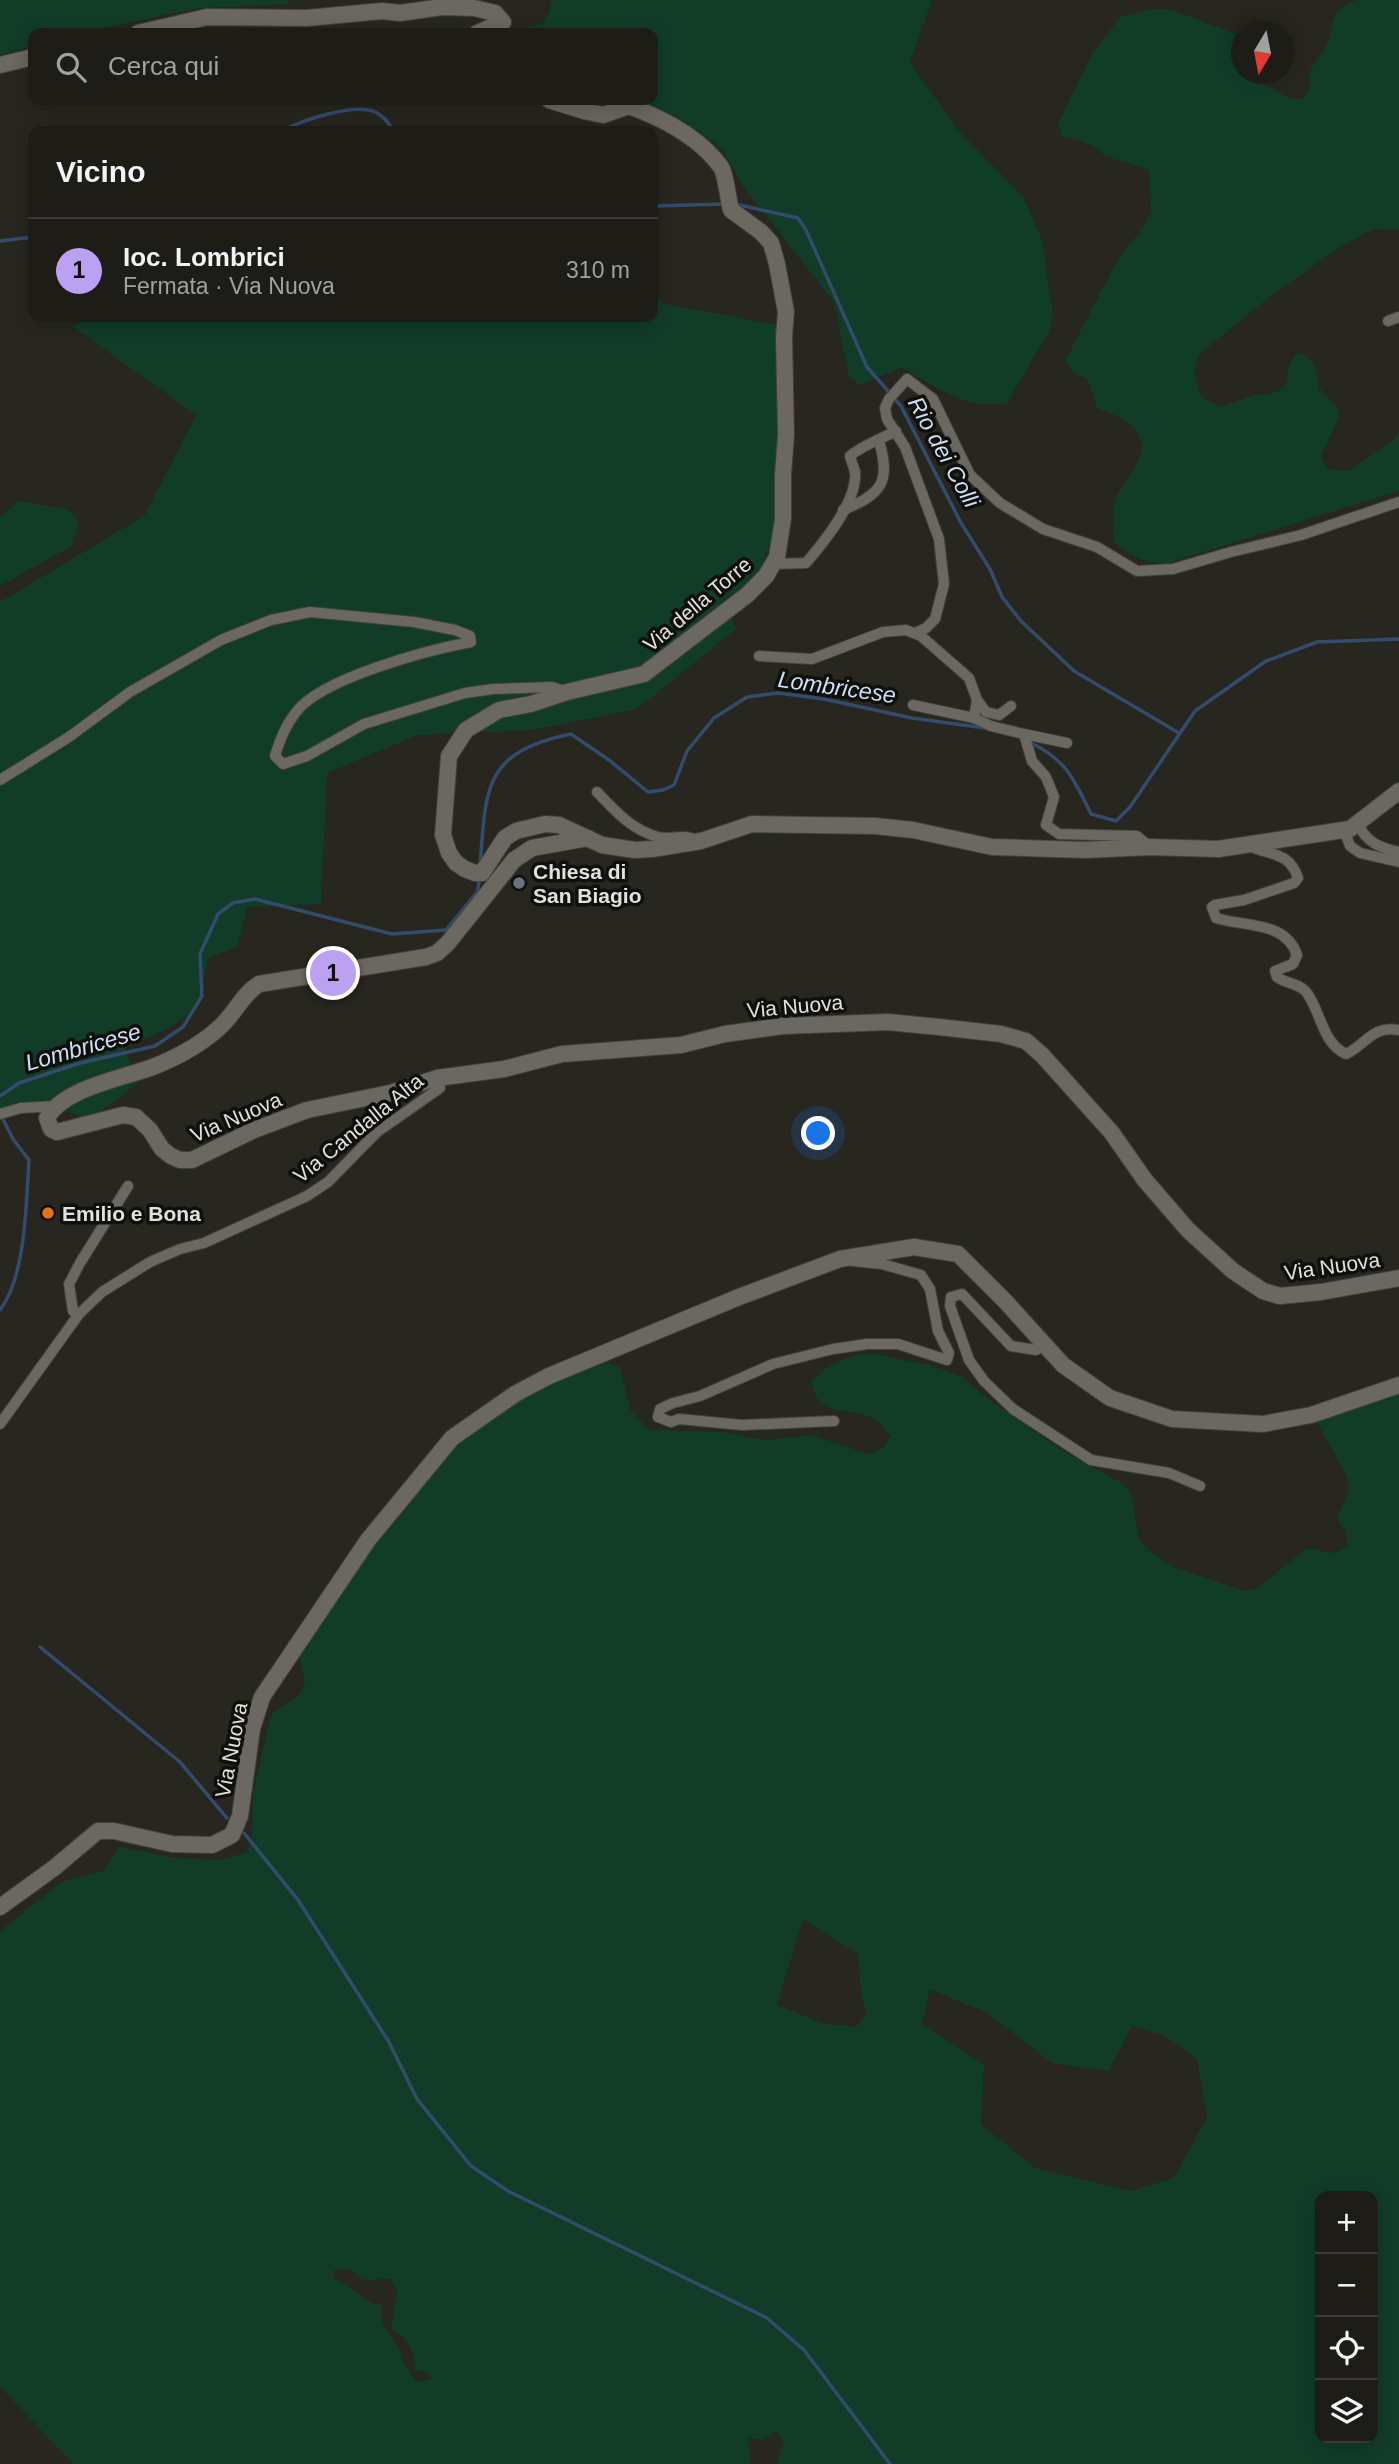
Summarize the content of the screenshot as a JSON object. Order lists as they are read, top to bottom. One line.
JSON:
{"streets":{"street":["Via della Torre","Via Nuova","Via Candalla Alta"]},"crossings":[["Via Nuova","Via Candalla Alta"]],"water":["Rio dei Colli","Lombricese"],"places":["Chiesa di San Biagio","Emilio e Bona"],"north":"bottom","page":{"search":"Cerca qui","heading":"Vicino","list":[{"mark":"1","name":"Ioc. Lombrici","note":"Fermata · Via Nuova","value":"310 m"}],"pins":"1","map_buttons":["+","−"]}}
